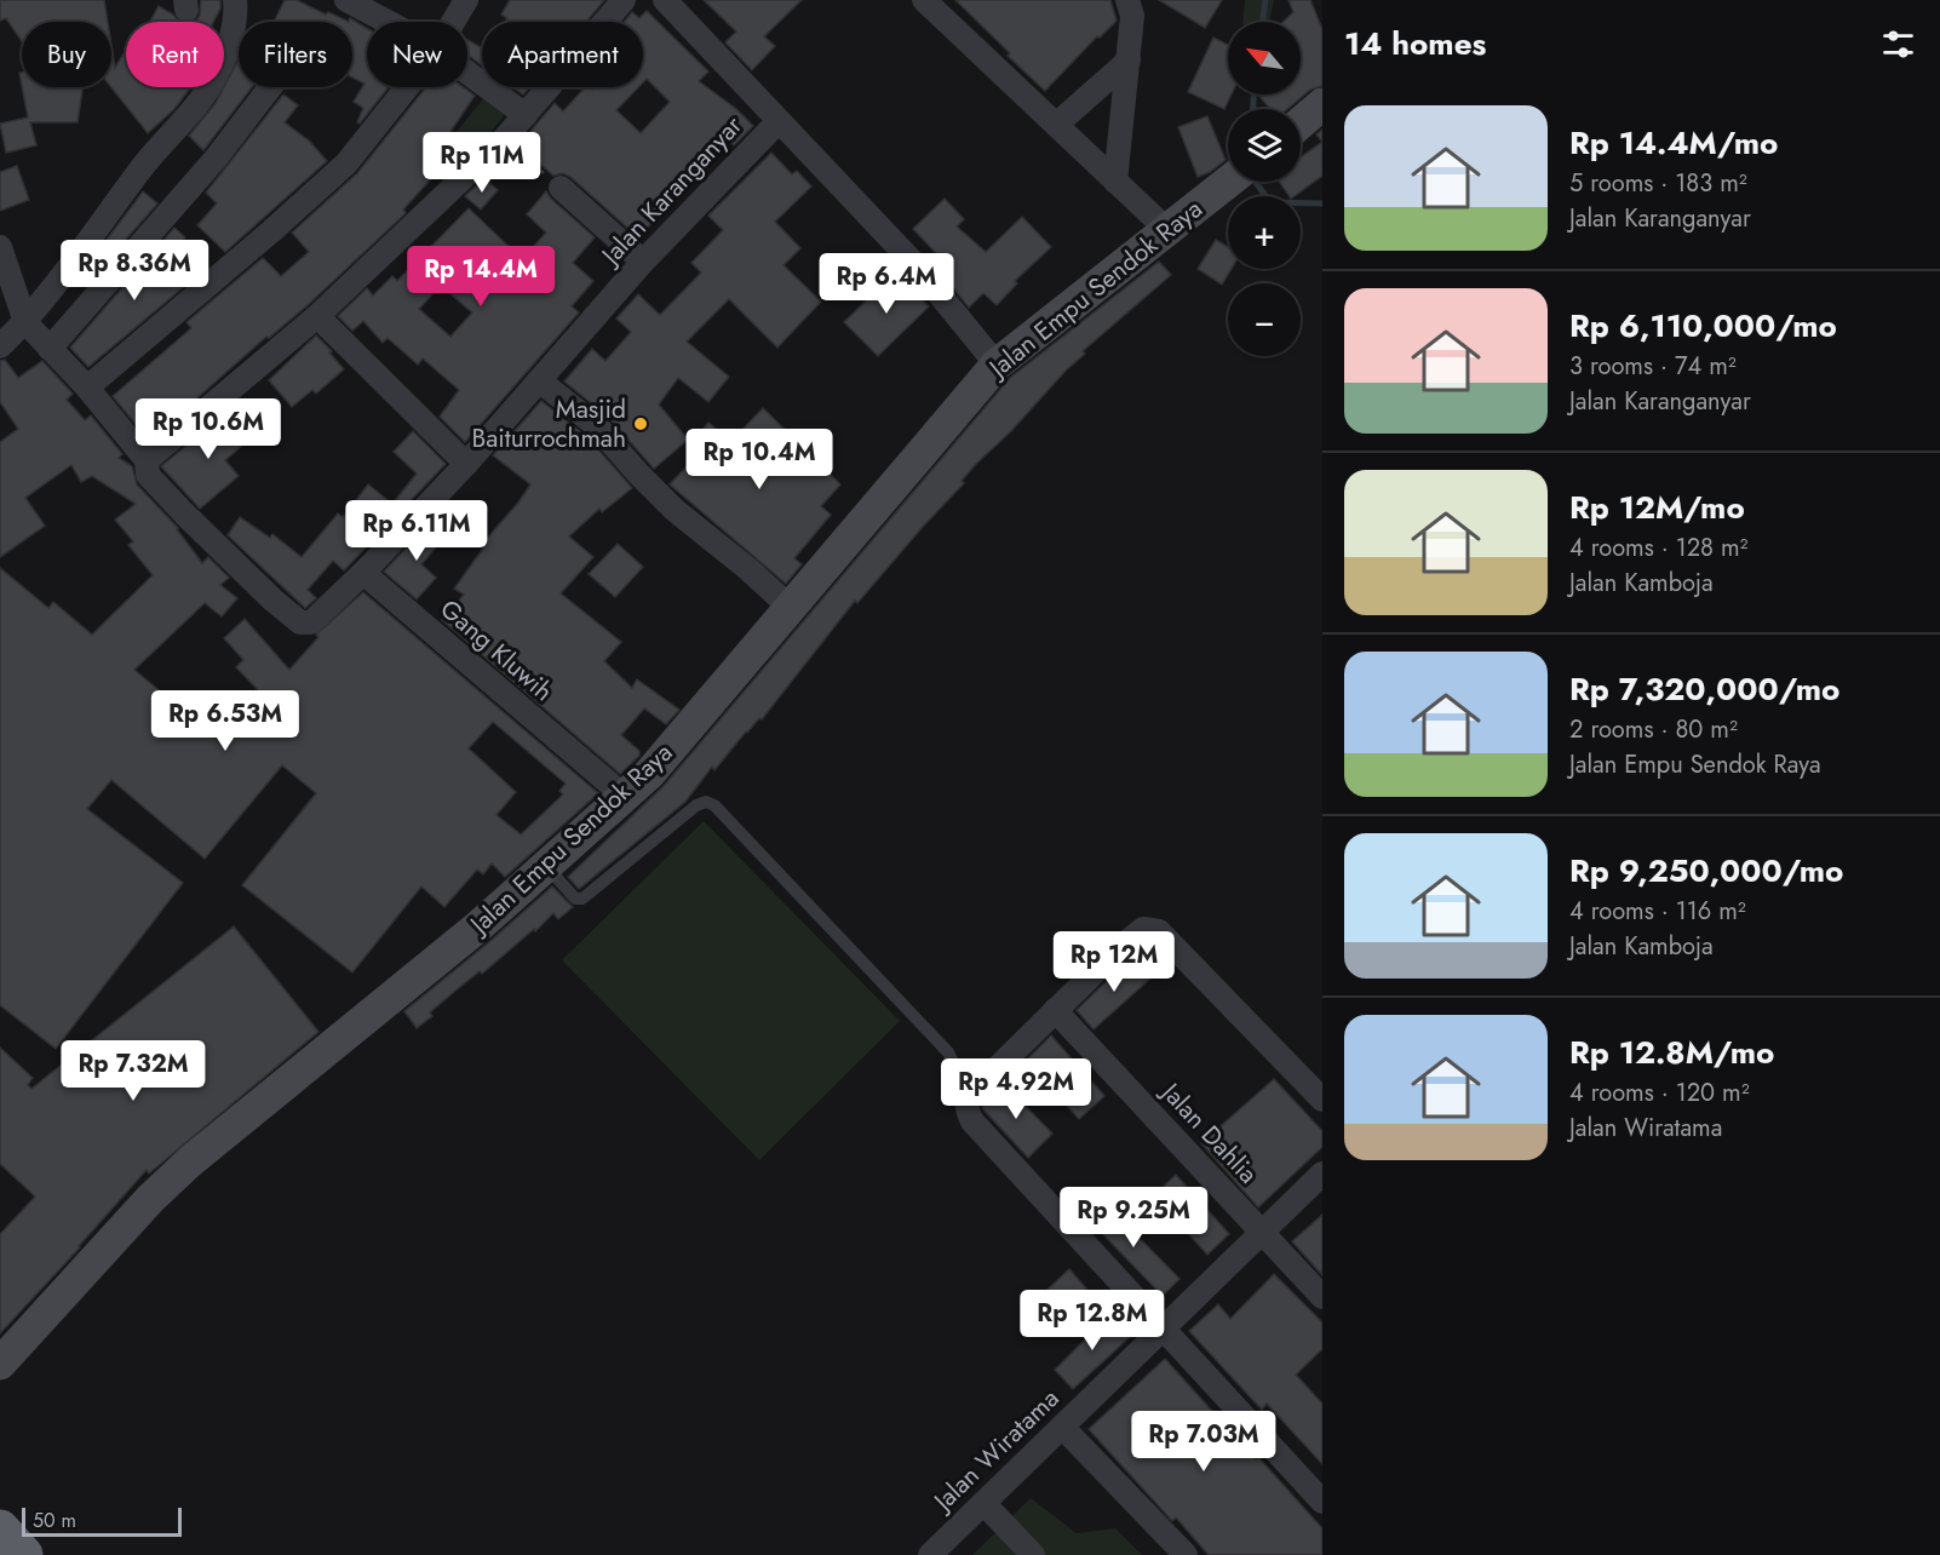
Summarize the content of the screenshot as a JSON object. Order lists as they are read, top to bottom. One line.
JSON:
{"streets":{"main road":["Jalan Empu Sendok Raya"],"street":["Jalan Karanganyar","Gang Kluwih","Jalan Dahlia","Jalan Wiratama"]},"crossings":[["Jalan Karanganyar","Jalan Empu Sendok Raya"],["Jalan Karanganyar","Gang Kluwih"],["Jalan Empu Sendok Raya","Gang Kluwih"],["Jalan Dahlia","Jalan Wiratama"]],"places":["Masjid Baiturrochmah"],"scale_bar":"50 m","north":"top left","page":{"heading":"14 homes","map_buttons":["+","−"],"chip":["Buy","Rent","Filters","New","Apartment"],"list":[{"name":"Rp 14.4M/mo","note":"5 rooms · 183 m² · Jalan Karanganyar"},{"name":"Rp 6,110,000/mo","note":"3 rooms · 74 m² · Jalan Karanganyar"},{"name":"Rp 12M/mo","note":"4 rooms · 128 m² · Jalan Kamboja"},{"name":"Rp 7,320,000/mo","note":"2 rooms · 80 m² · Jalan Empu Sendok Raya"},{"name":"Rp 9,250,000/mo","note":"4 rooms · 116 m² · Jalan Kamboja"},{"name":"Rp 12.8M/mo","note":"4 rooms · 120 m² · Jalan Wiratama"}],"price":["Rp 11M","Rp 8.36M","Rp 14.4M","Rp 6.4M","Rp 10.6M","Rp 10.4M","Rp 6.11M","Rp 6.53M","Rp 12M","Rp 7.32M","Rp 4.92M","Rp 9.25M","Rp 12.8M","Rp 7.03M"],"scale":"50 m"}}
